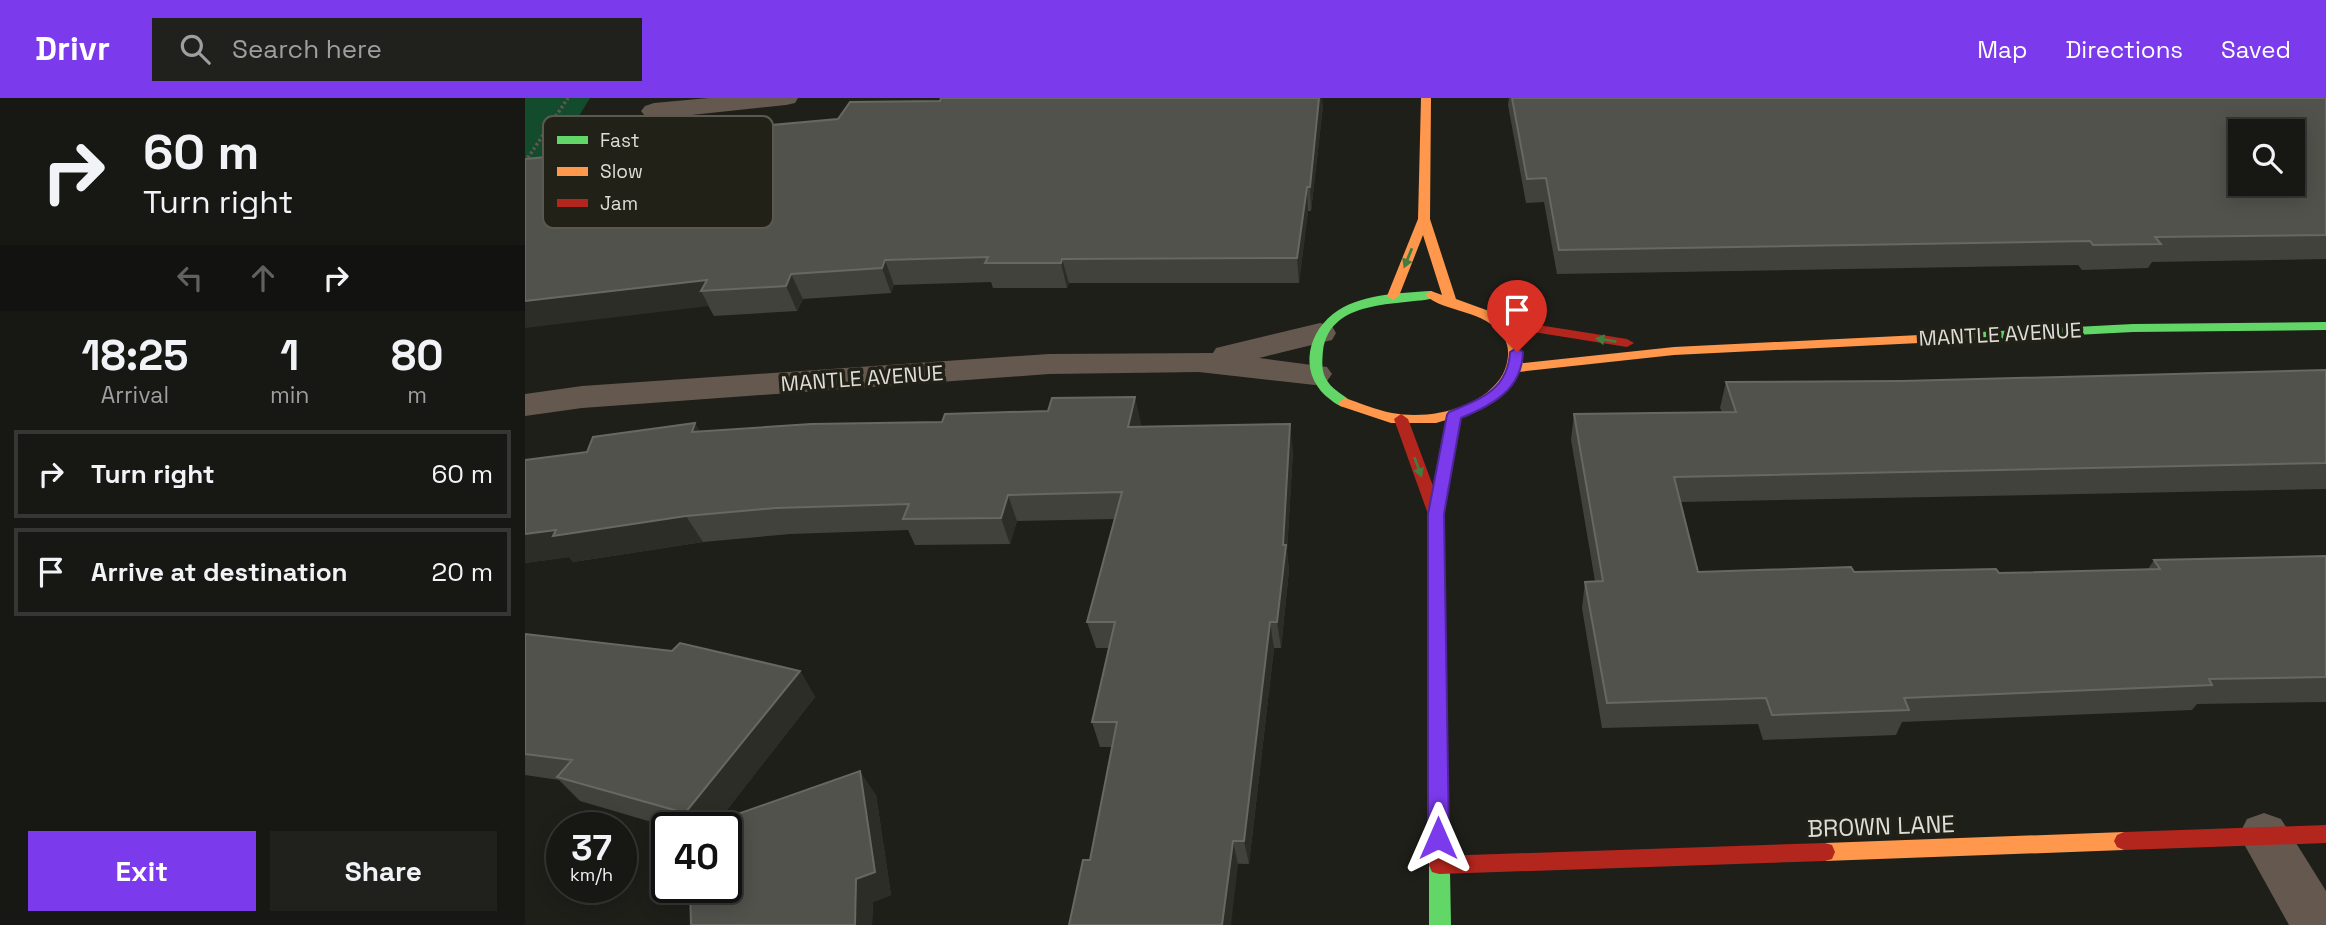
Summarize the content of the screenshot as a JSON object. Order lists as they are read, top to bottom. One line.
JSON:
{"streets":{"street":["MANTLE AVENUE","BROWN LANE"]},"legend":["Fast","Slow","Jam"],"page":{"header":"Drivr","search":"Search here","nav":["Map","Directions","Saved"],"turn":["60 m","Turn right"],"eta":["18:25","Arrival","1","min","80","m"],"list":[{"name":"Turn right","value":"60 m"},{"name":"Arrive at destination","value":"20 m"}],"speed":"37 km/h","limit":"40","buttons":["Exit","Share"]}}
